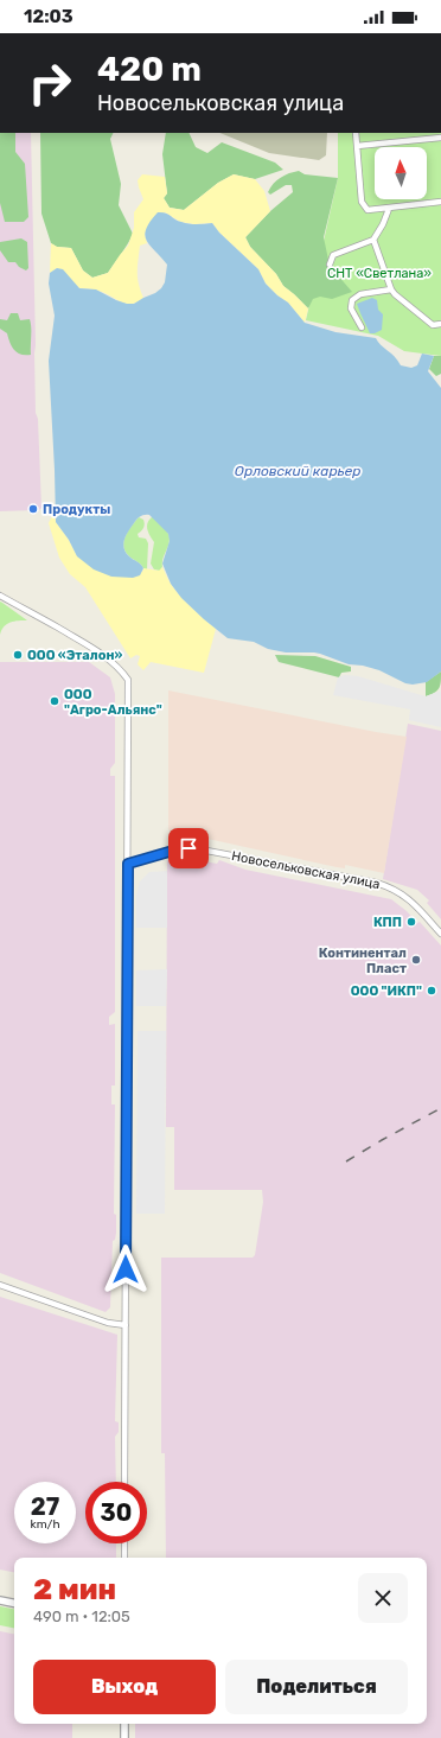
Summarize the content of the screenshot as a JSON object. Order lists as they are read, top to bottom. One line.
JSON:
{"streets":{"street":["Новосельковская улица"]},"water":["Орловский карьер"],"parks":["СНТ «Светлана»"],"places":["Продукты","ООО «Эталон»","ООО \"Агро-Альянс\"","КПП","Континентал Пласт","ООО \"ИКП\""],"north":"top","page":{"status":"12:03","turn":["420 m","Новосельковская улица"],"speed":"27 km/h","limit":"30","heading":["2 мин","490 m · 12:05"],"buttons":["Выход","Поделиться"]}}
